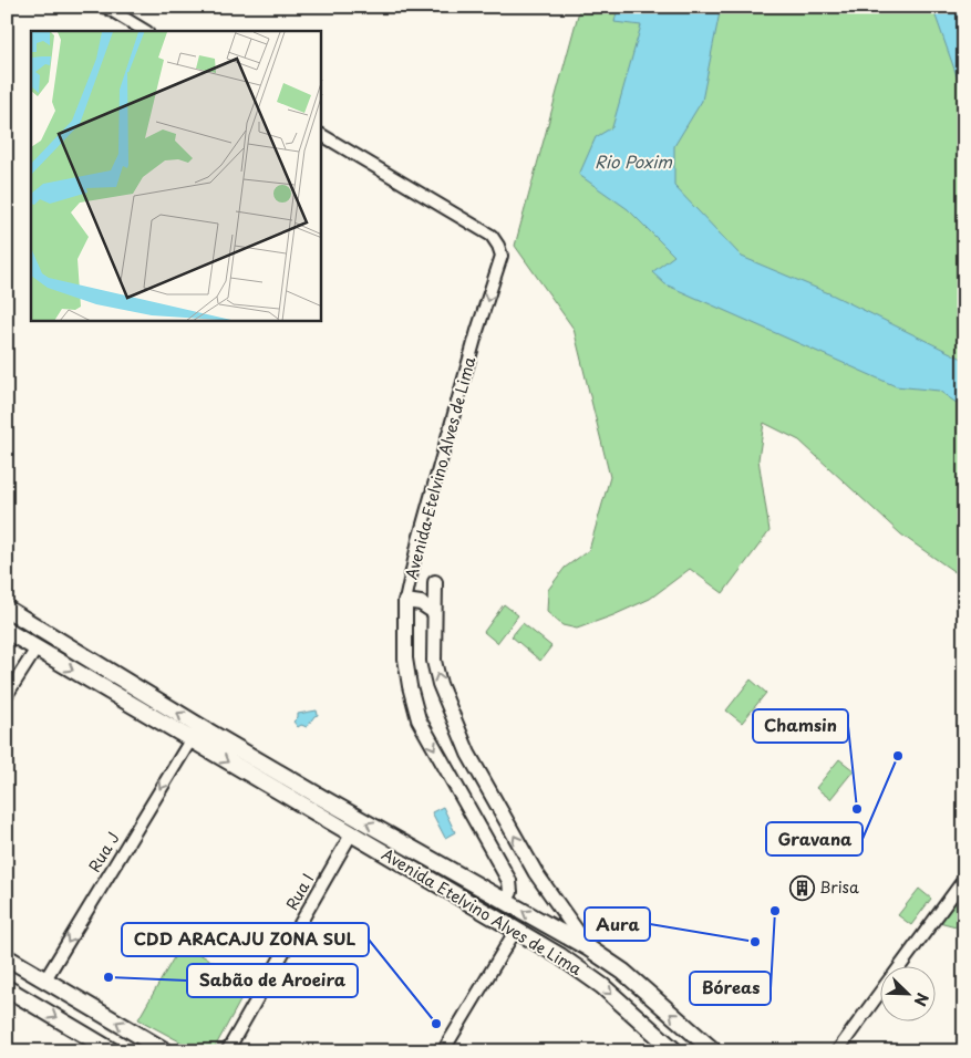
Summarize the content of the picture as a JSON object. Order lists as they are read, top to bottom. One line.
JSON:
{"streets":{"main road":["Avenida Etelvino Alves de Lima"],"street":["Rua J","Rua I"]},"crossings":[["Avenida Etelvino Alves de Lima","Rua J"],["Avenida Etelvino Alves de Lima","Rua I"]],"one_way":["Rua J"],"water":["Rio Poxim"],"places":{"other":["Gravana","Chamsin","Bóreas","Aura","Sabão de Aroeira","CDD ARACAJU ZONA SUL"],"building":["Brisa"]},"north":"bottom right"}
